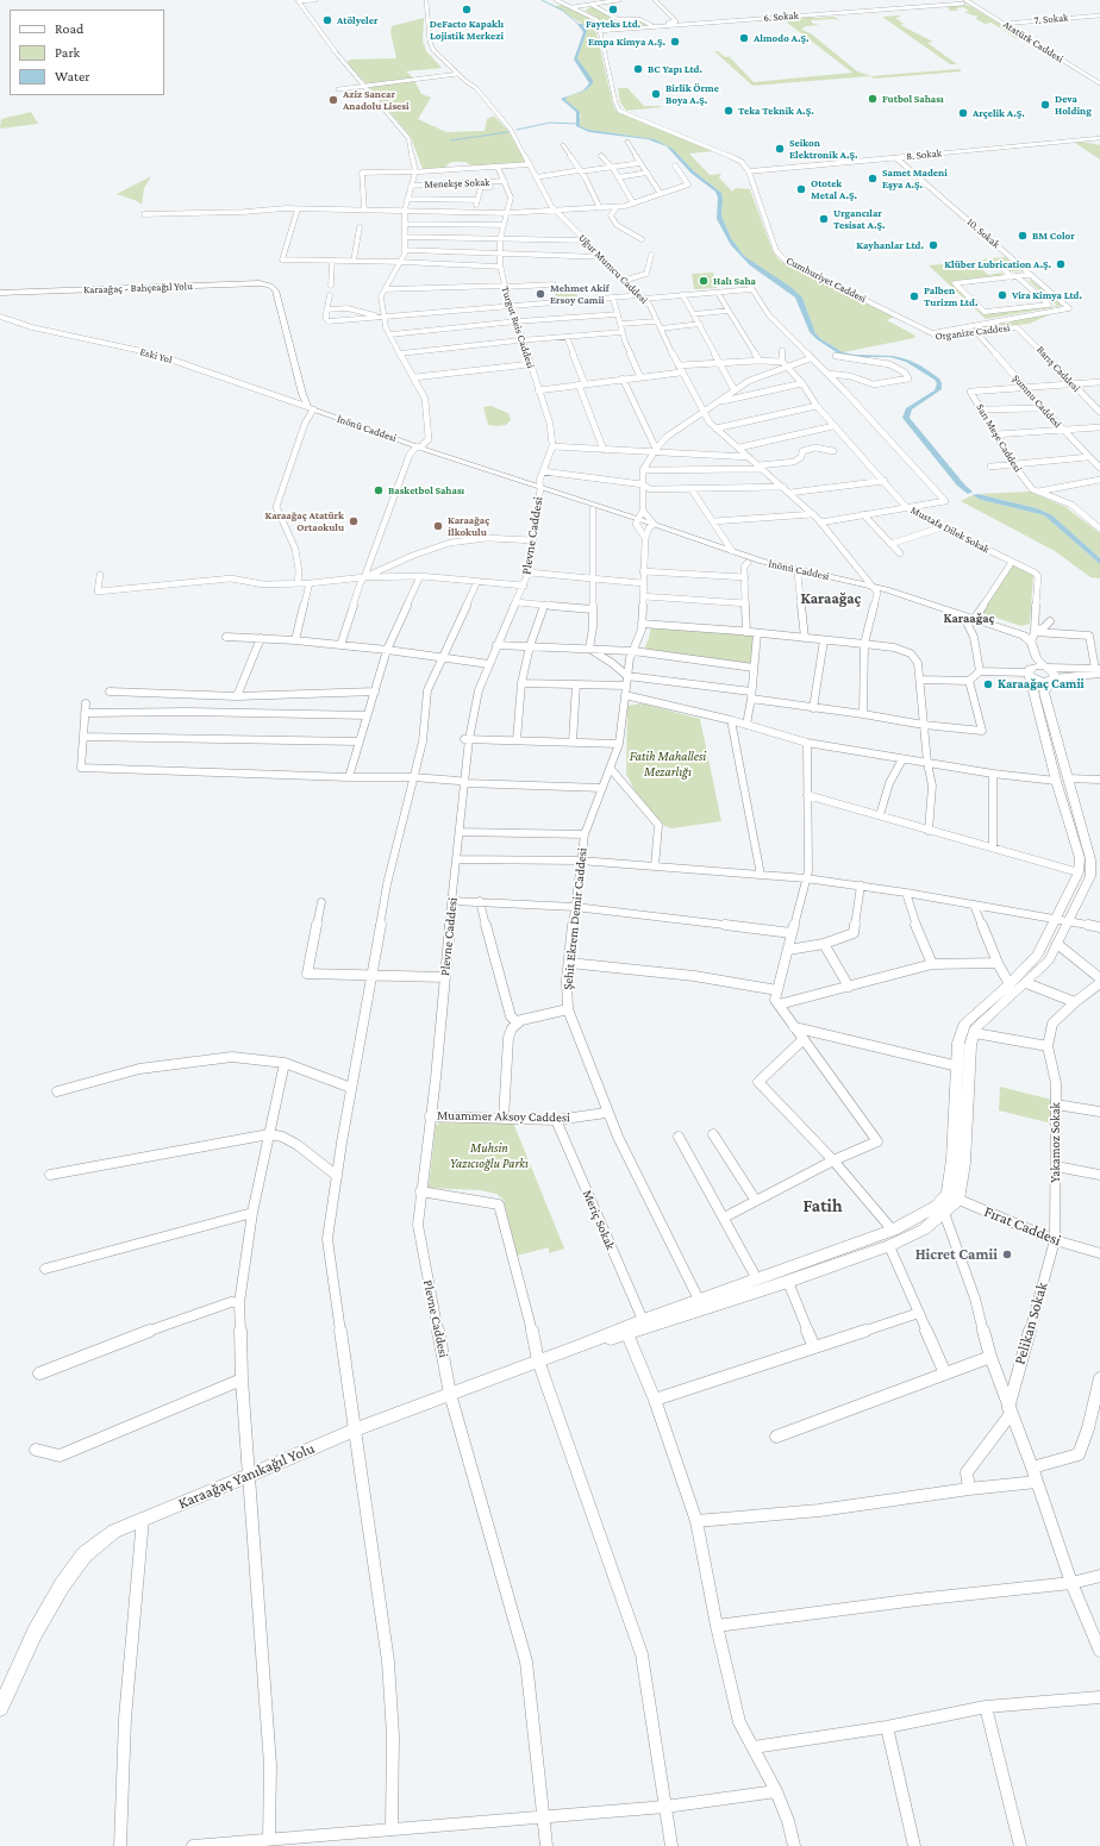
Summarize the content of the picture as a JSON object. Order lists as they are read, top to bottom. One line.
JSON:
{"streets":{"main road":["Karaağaç - Bahçeağıl Yolu","İnönü Caddesi","Karaağaç Yanıkağıl Yolu"],"street":["6. Sokak","7. Sokak","Atatürk Caddesi","8. Sokak","Menekşe Sokak","10. Sokak","Uğur Mumcu Caddesi","Cumhuriyet Caddesi","Turgut Reis Caddesi","Organize Caddesi","Eski Yol","Barış Caddesi","Şumnu Caddesi","Sarı Meşe Caddesi","Mustafa Dilek Sokak","Plevne Caddesi","Şehit Ekrem Demir Caddesi","Muammer Aksoy Caddesi","Yakamoz Sokak","Meriç Sokak","Fırat Caddesi","Pelikan Sokak"]},"crossings":[["6. Sokak","Atatürk Caddesi"],["7. Sokak","Atatürk Caddesi"],["8. Sokak","10. Sokak"],["8. Sokak","Cumhuriyet Caddesi"],["Menekşe Sokak","Turgut Reis Caddesi"],["10. Sokak","Cumhuriyet Caddesi"],["Uğur Mumcu Caddesi","İnönü Caddesi"],["Karaağaç - Bahçeağıl Yolu","Eski Yol"],["Karaağaç - Bahçeağıl Yolu","İnönü Caddesi"],["Turgut Reis Caddesi","İnönü Caddesi"],["Turgut Reis Caddesi","Plevne Caddesi"],["Organize Caddesi","Barış Caddesi"],["Eski Yol","İnönü Caddesi"],["Şumnu Caddesi","Sarı Meşe Caddesi"],["İnönü Caddesi","Mustafa Dilek Sokak"],["İnönü Caddesi","Plevne Caddesi"],["İnönü Caddesi","Şehit Ekrem Demir Caddesi"],["Plevne Caddesi","Muammer Aksoy Caddesi"],["Plevne Caddesi","Karaağaç Yanıkağıl Yolu"],["Şehit Ekrem Demir Caddesi","Muammer Aksoy Caddesi"],["Muammer Aksoy Caddesi","Meriç Sokak"],["Yakamoz Sokak","Fırat Caddesi"],["Yakamoz Sokak","Pelikan Sokak"],["Fırat Caddesi","Pelikan Sokak"]],"districts":["Karaağaç","Karaağaç","Fatih"],"parks":["Fatih Mahallesi Mezarlığı","Muhsin Yazıcıoğlu Parkı"],"places":["DeFacto Kapaklı Lojistik Merkezi","Fayteks Ltd.","Atölyeler","Almodo A.Ş.","Empa Kimya A.Ş.","BC Yapı Ltd.","Birlik Örme Boya A.Ş.","Futbol Sahası","Aziz Sancar Anadolu Lisesi","Deva Holding","Teka Teknik A.Ş.","Arçelik A.Ş.","Seikon Elektronik A.Ş.","Samet Madeni Eşya A.Ş.","Ototek Metal A.Ş.","Urgancılar Tesisat A.Ş.","BM Color","Kayhanlar Ltd.","Klüber Lubrication A.Ş.","Halı Saha","Mehmet Akif Ersoy Camii","Vira Kimya Ltd.","Palben Turizm Ltd.","Basketbol Sahası","Karaağaç Atatürk Ortaokulu","Karaağaç İlkokulu","Karaağaç Camii","Hicret Camii"],"legend":["Road","Park","Water"]}
